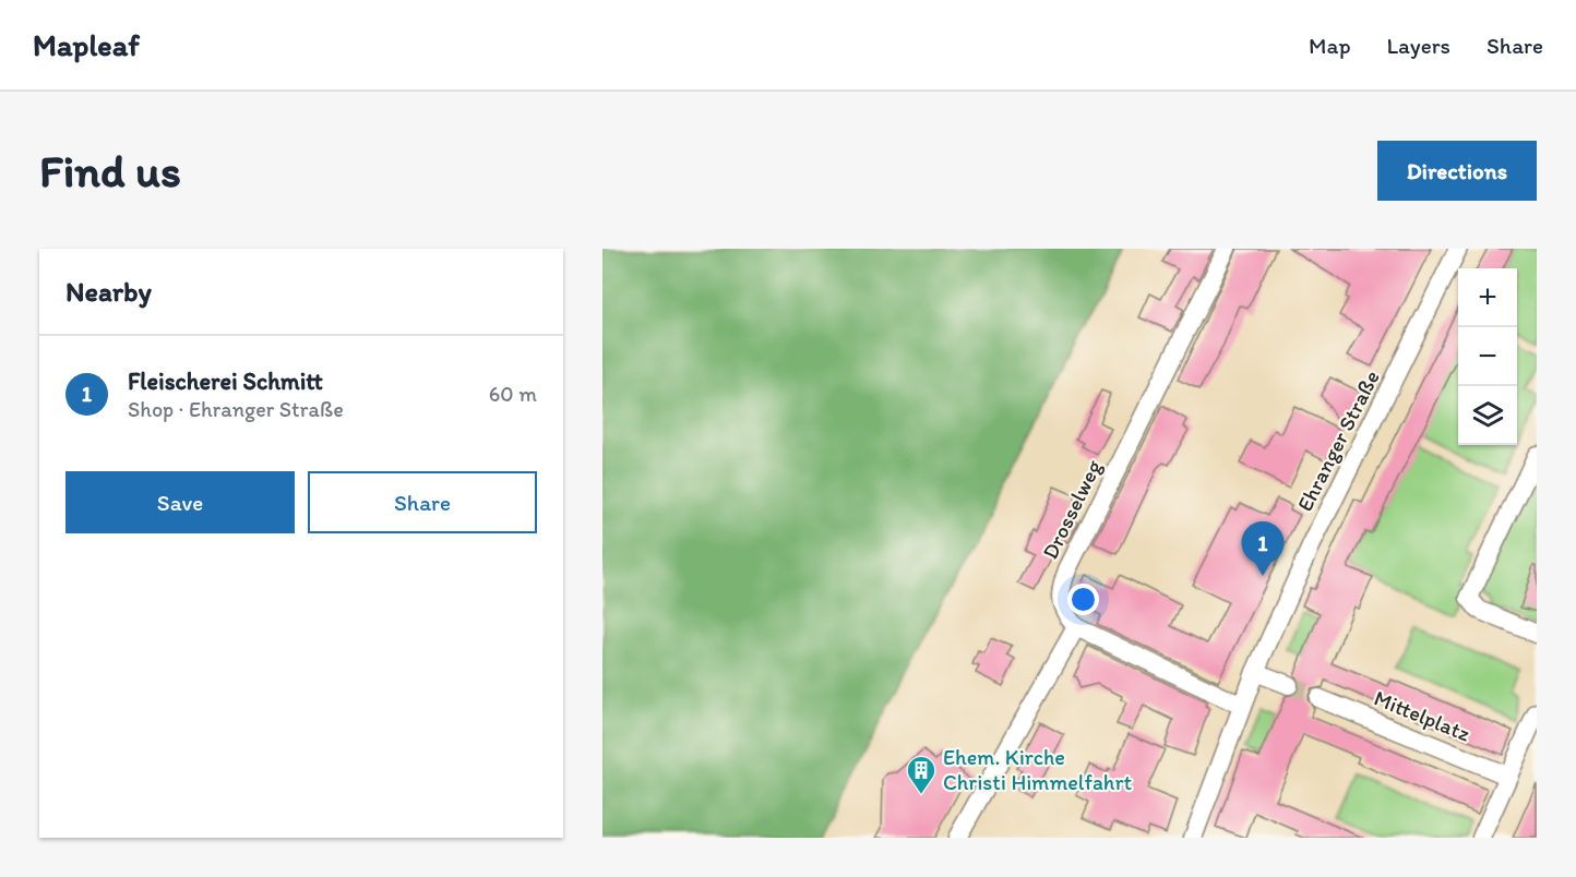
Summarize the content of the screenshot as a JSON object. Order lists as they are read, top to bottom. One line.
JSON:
{"streets":{"street":["Ehranger Straße","Drosselweg","Mittelplatz"]},"places":{"building":["Ehem. Kirche Christi Himmelfahrt"]},"page":{"header":"Mapleaf","nav":["Map","Layers","Share"],"buttons":["Directions",["Save","Share"]],"title":"Find us","heading":"Nearby","map_buttons":["+","−"],"list":[{"mark":"1","name":"Fleischerei Schmitt","note":"Shop · Ehranger Straße","value":"60 m"}],"pins":"1"}}
